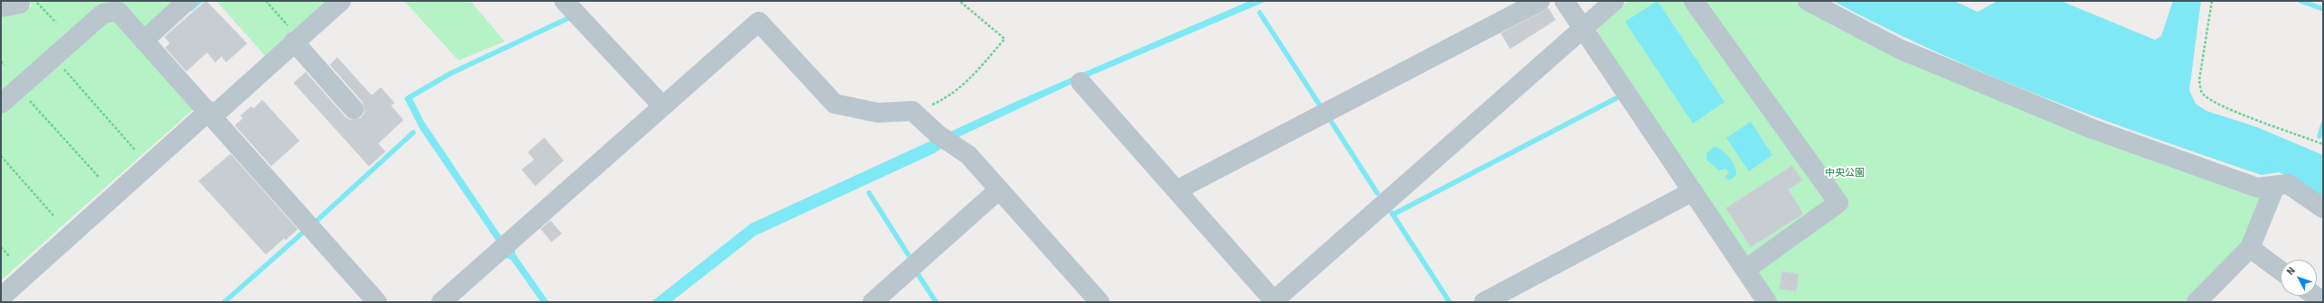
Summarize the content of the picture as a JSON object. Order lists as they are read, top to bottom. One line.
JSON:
{"parks":["中央公園"],"north":"top left"}
